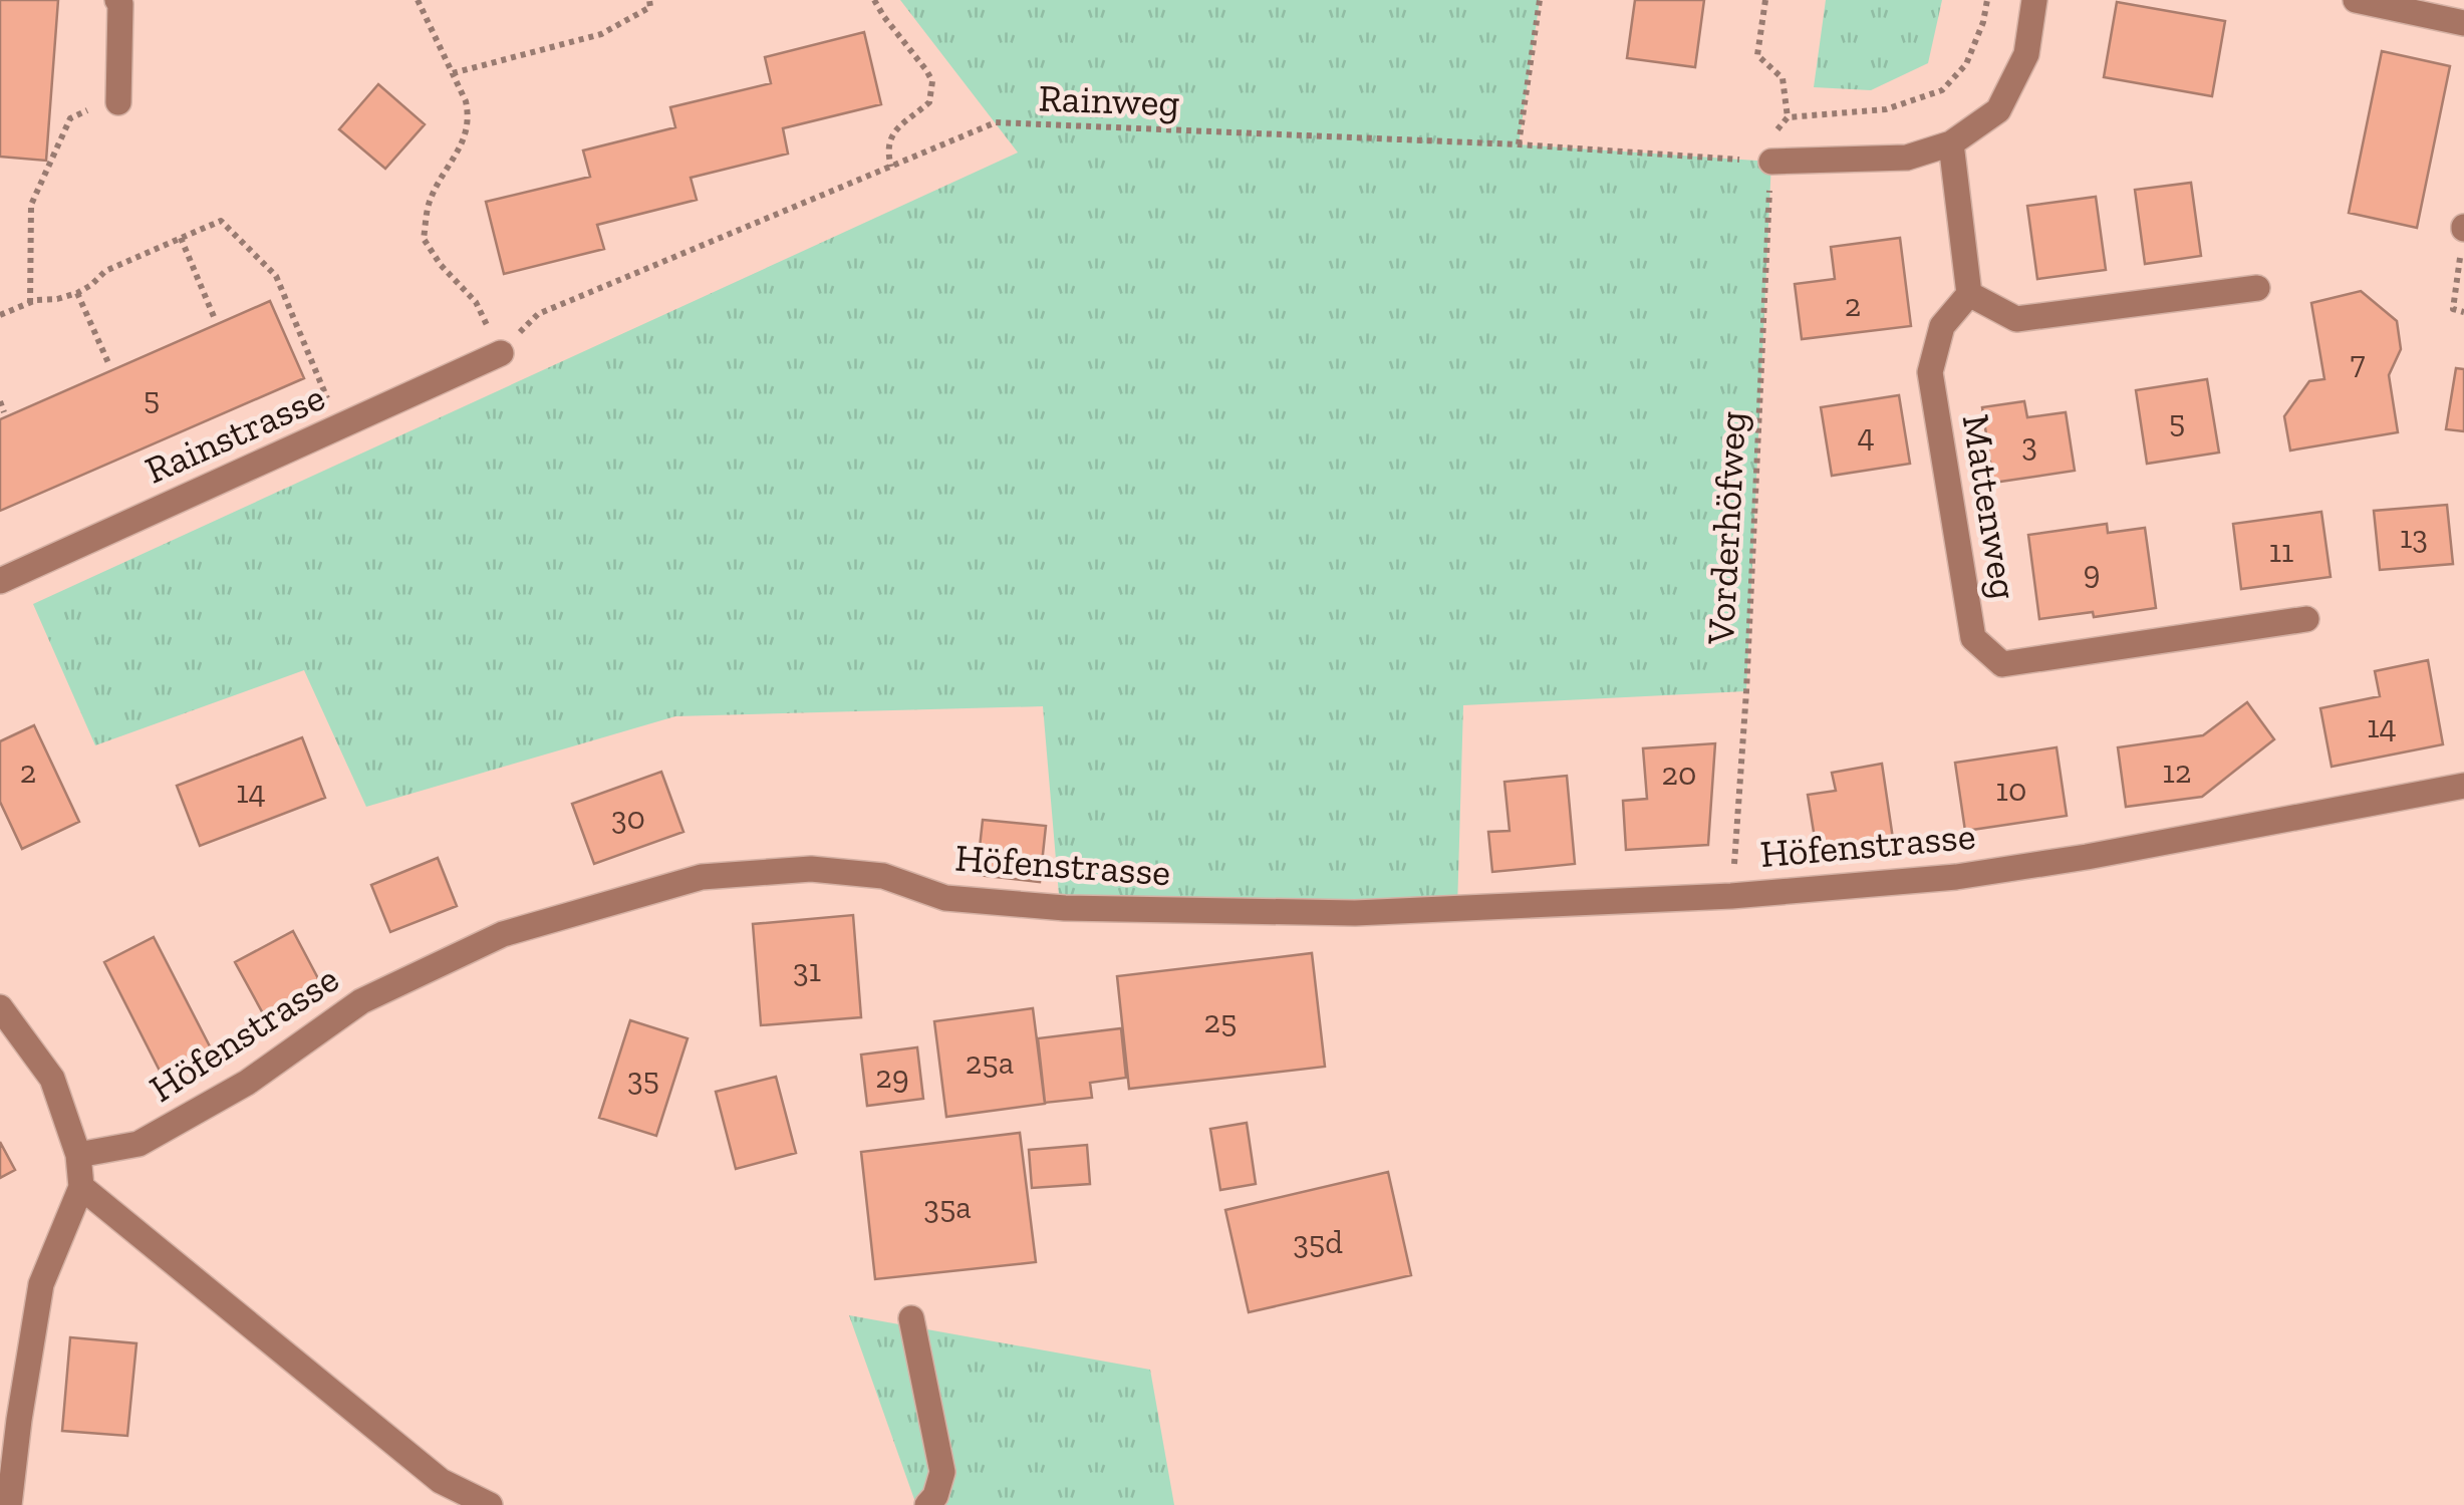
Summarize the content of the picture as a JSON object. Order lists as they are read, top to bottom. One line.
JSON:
{"streets":{"street":["Rainstrasse","Mattenweg","Höfenstrasse"],"path":["Rainweg","Vorderhöfweg"]},"crossings":[["Rainweg","Rainstrasse"],["Rainweg","Vorderhöfweg"],["Vorderhöfweg","Höfenstrasse"]],"house_numbers":["2","7","5","5","4","3","13","11","9","14","2","12","20","10","14","30","31","25","25a","29","35","35a","35d"]}
